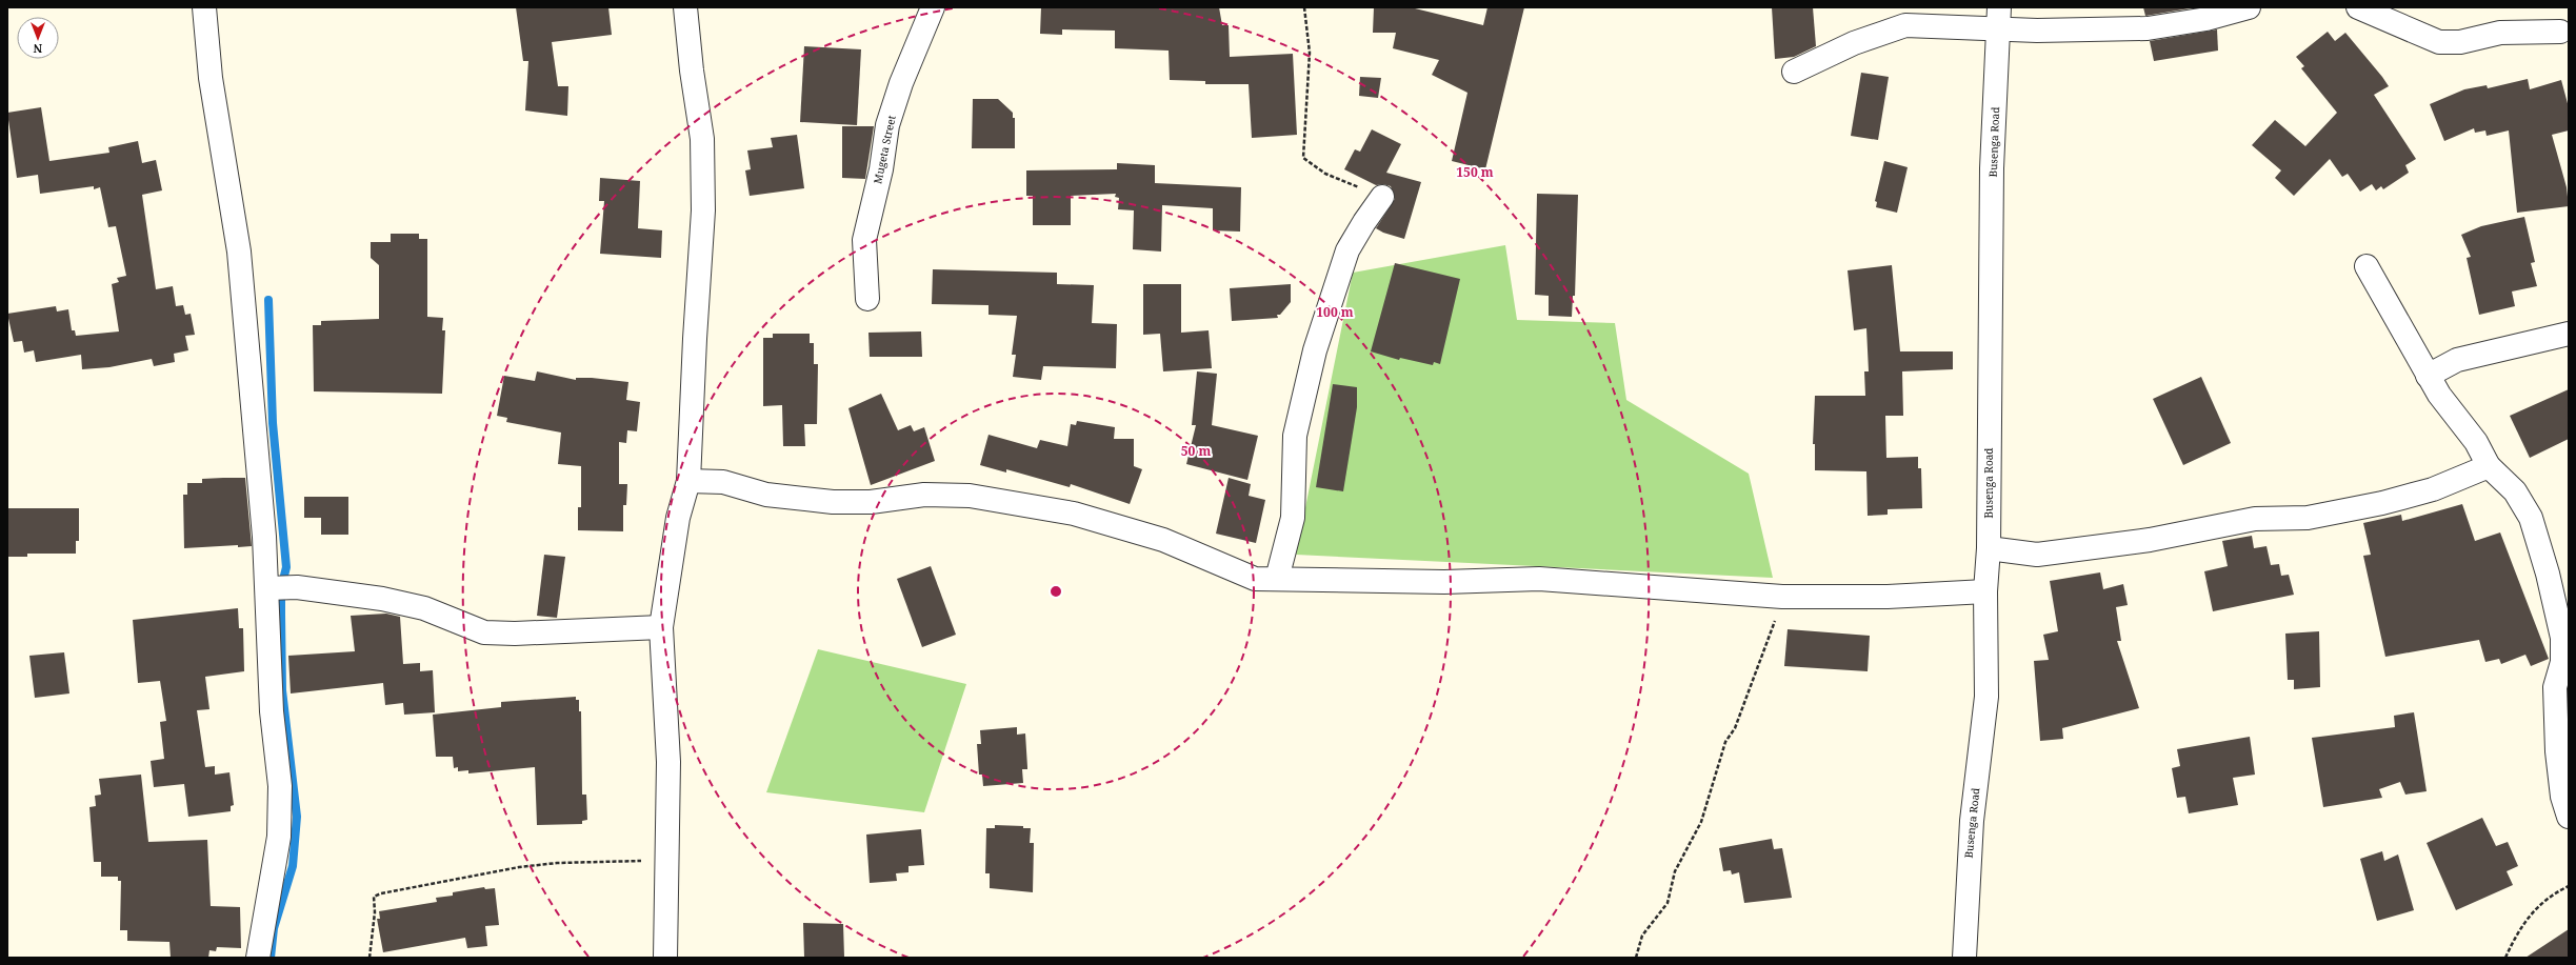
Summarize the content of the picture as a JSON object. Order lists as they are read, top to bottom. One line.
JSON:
{"streets":{"street":["Busenga Road","Mugeta Street"]},"north":"bottom","rings":["150 m","100 m","50 m"]}
